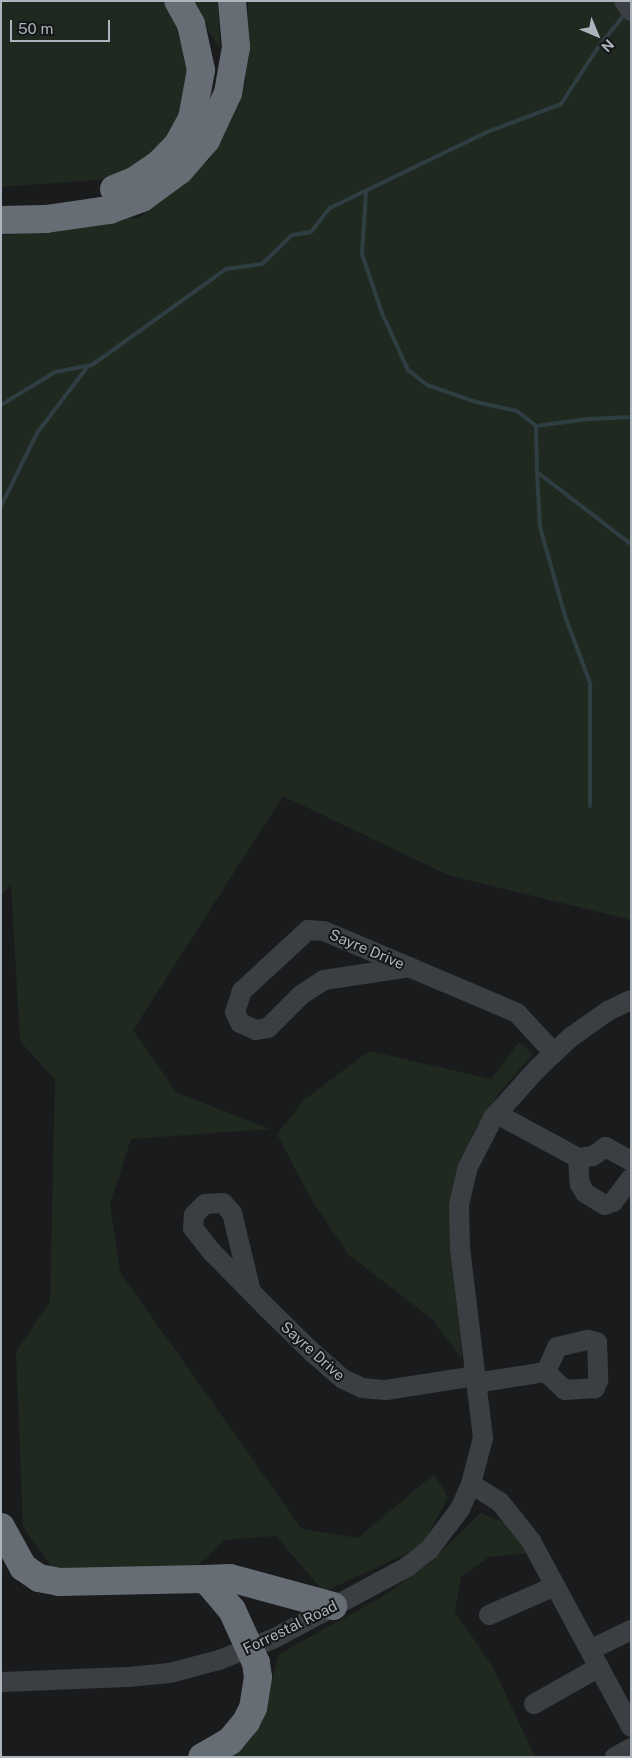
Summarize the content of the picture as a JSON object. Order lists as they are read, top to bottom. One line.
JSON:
{"streets":{"street":["Sayre Drive","Forrestal Road"]},"scale_bar":"50 m","north":"bottom right"}
